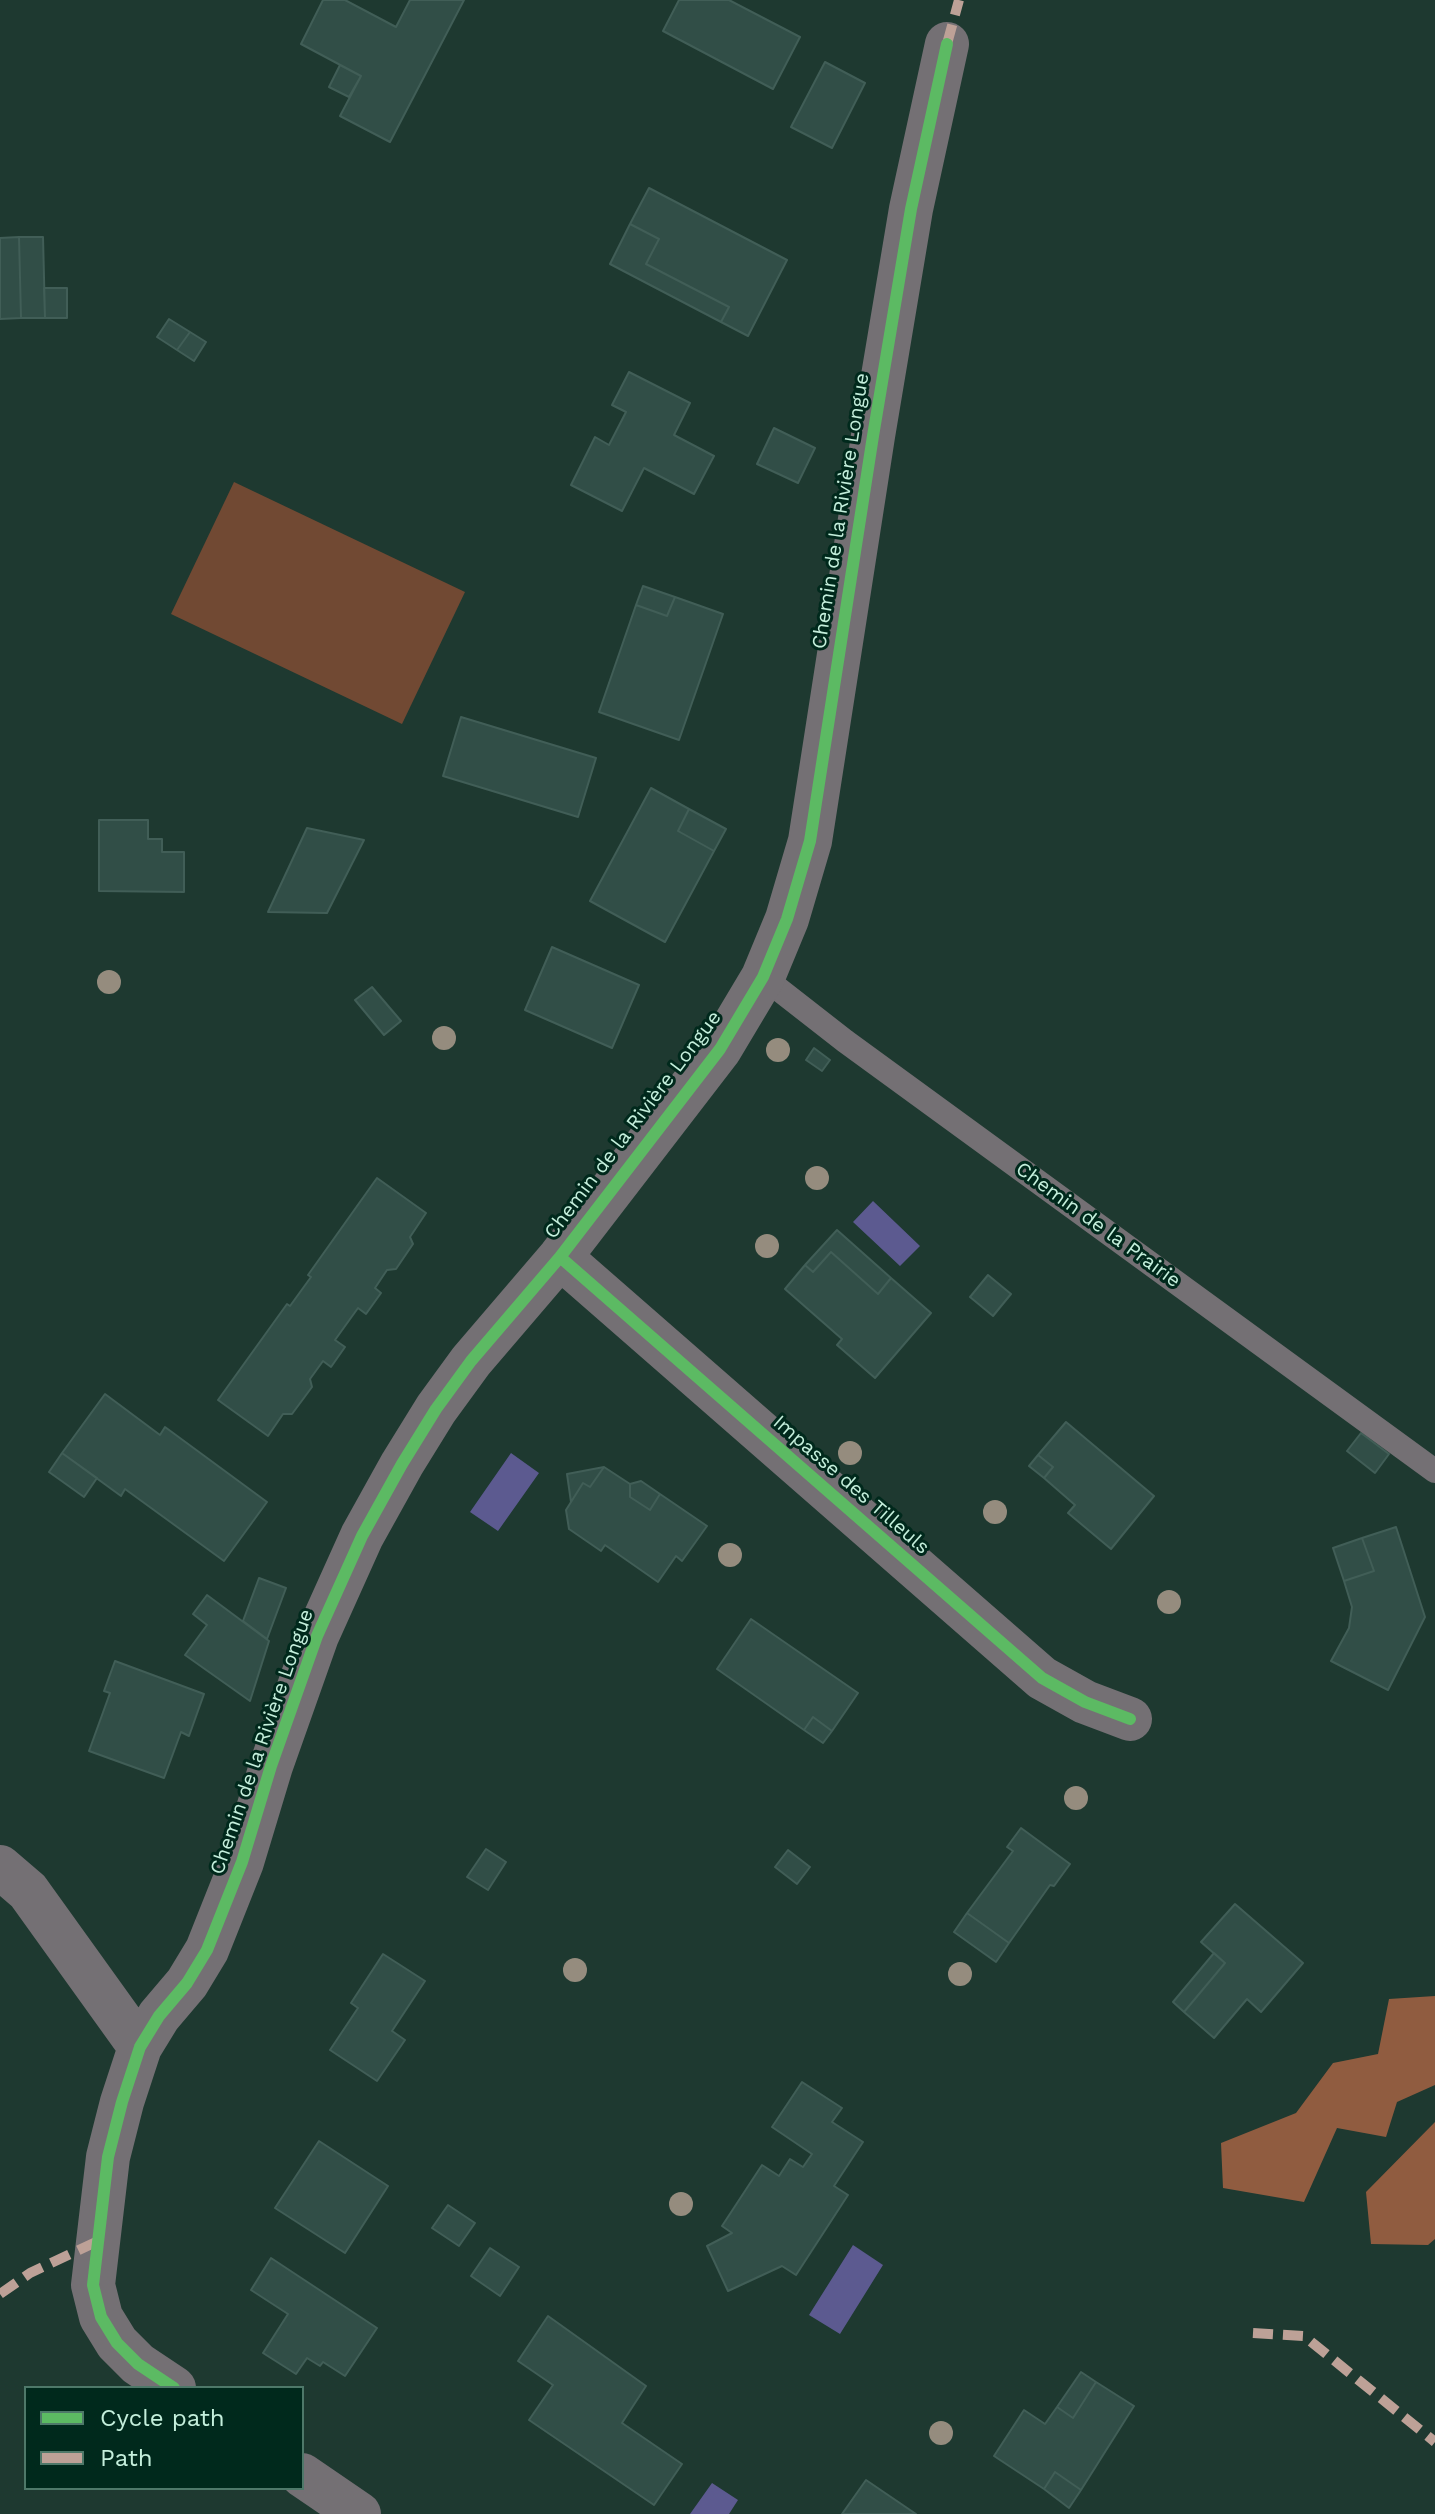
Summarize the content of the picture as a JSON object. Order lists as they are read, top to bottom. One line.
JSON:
{"streets":{"street":["Chemin de la Rivière Longue","Impasse des Tilleuls"],"lane":["Chemin de la Prairie"]},"crossings":[["Chemin de la Rivière Longue","Chemin de la Prairie"],["Chemin de la Rivière Longue","Impasse des Tilleuls"]],"legend":["Cycle path","Path"]}
